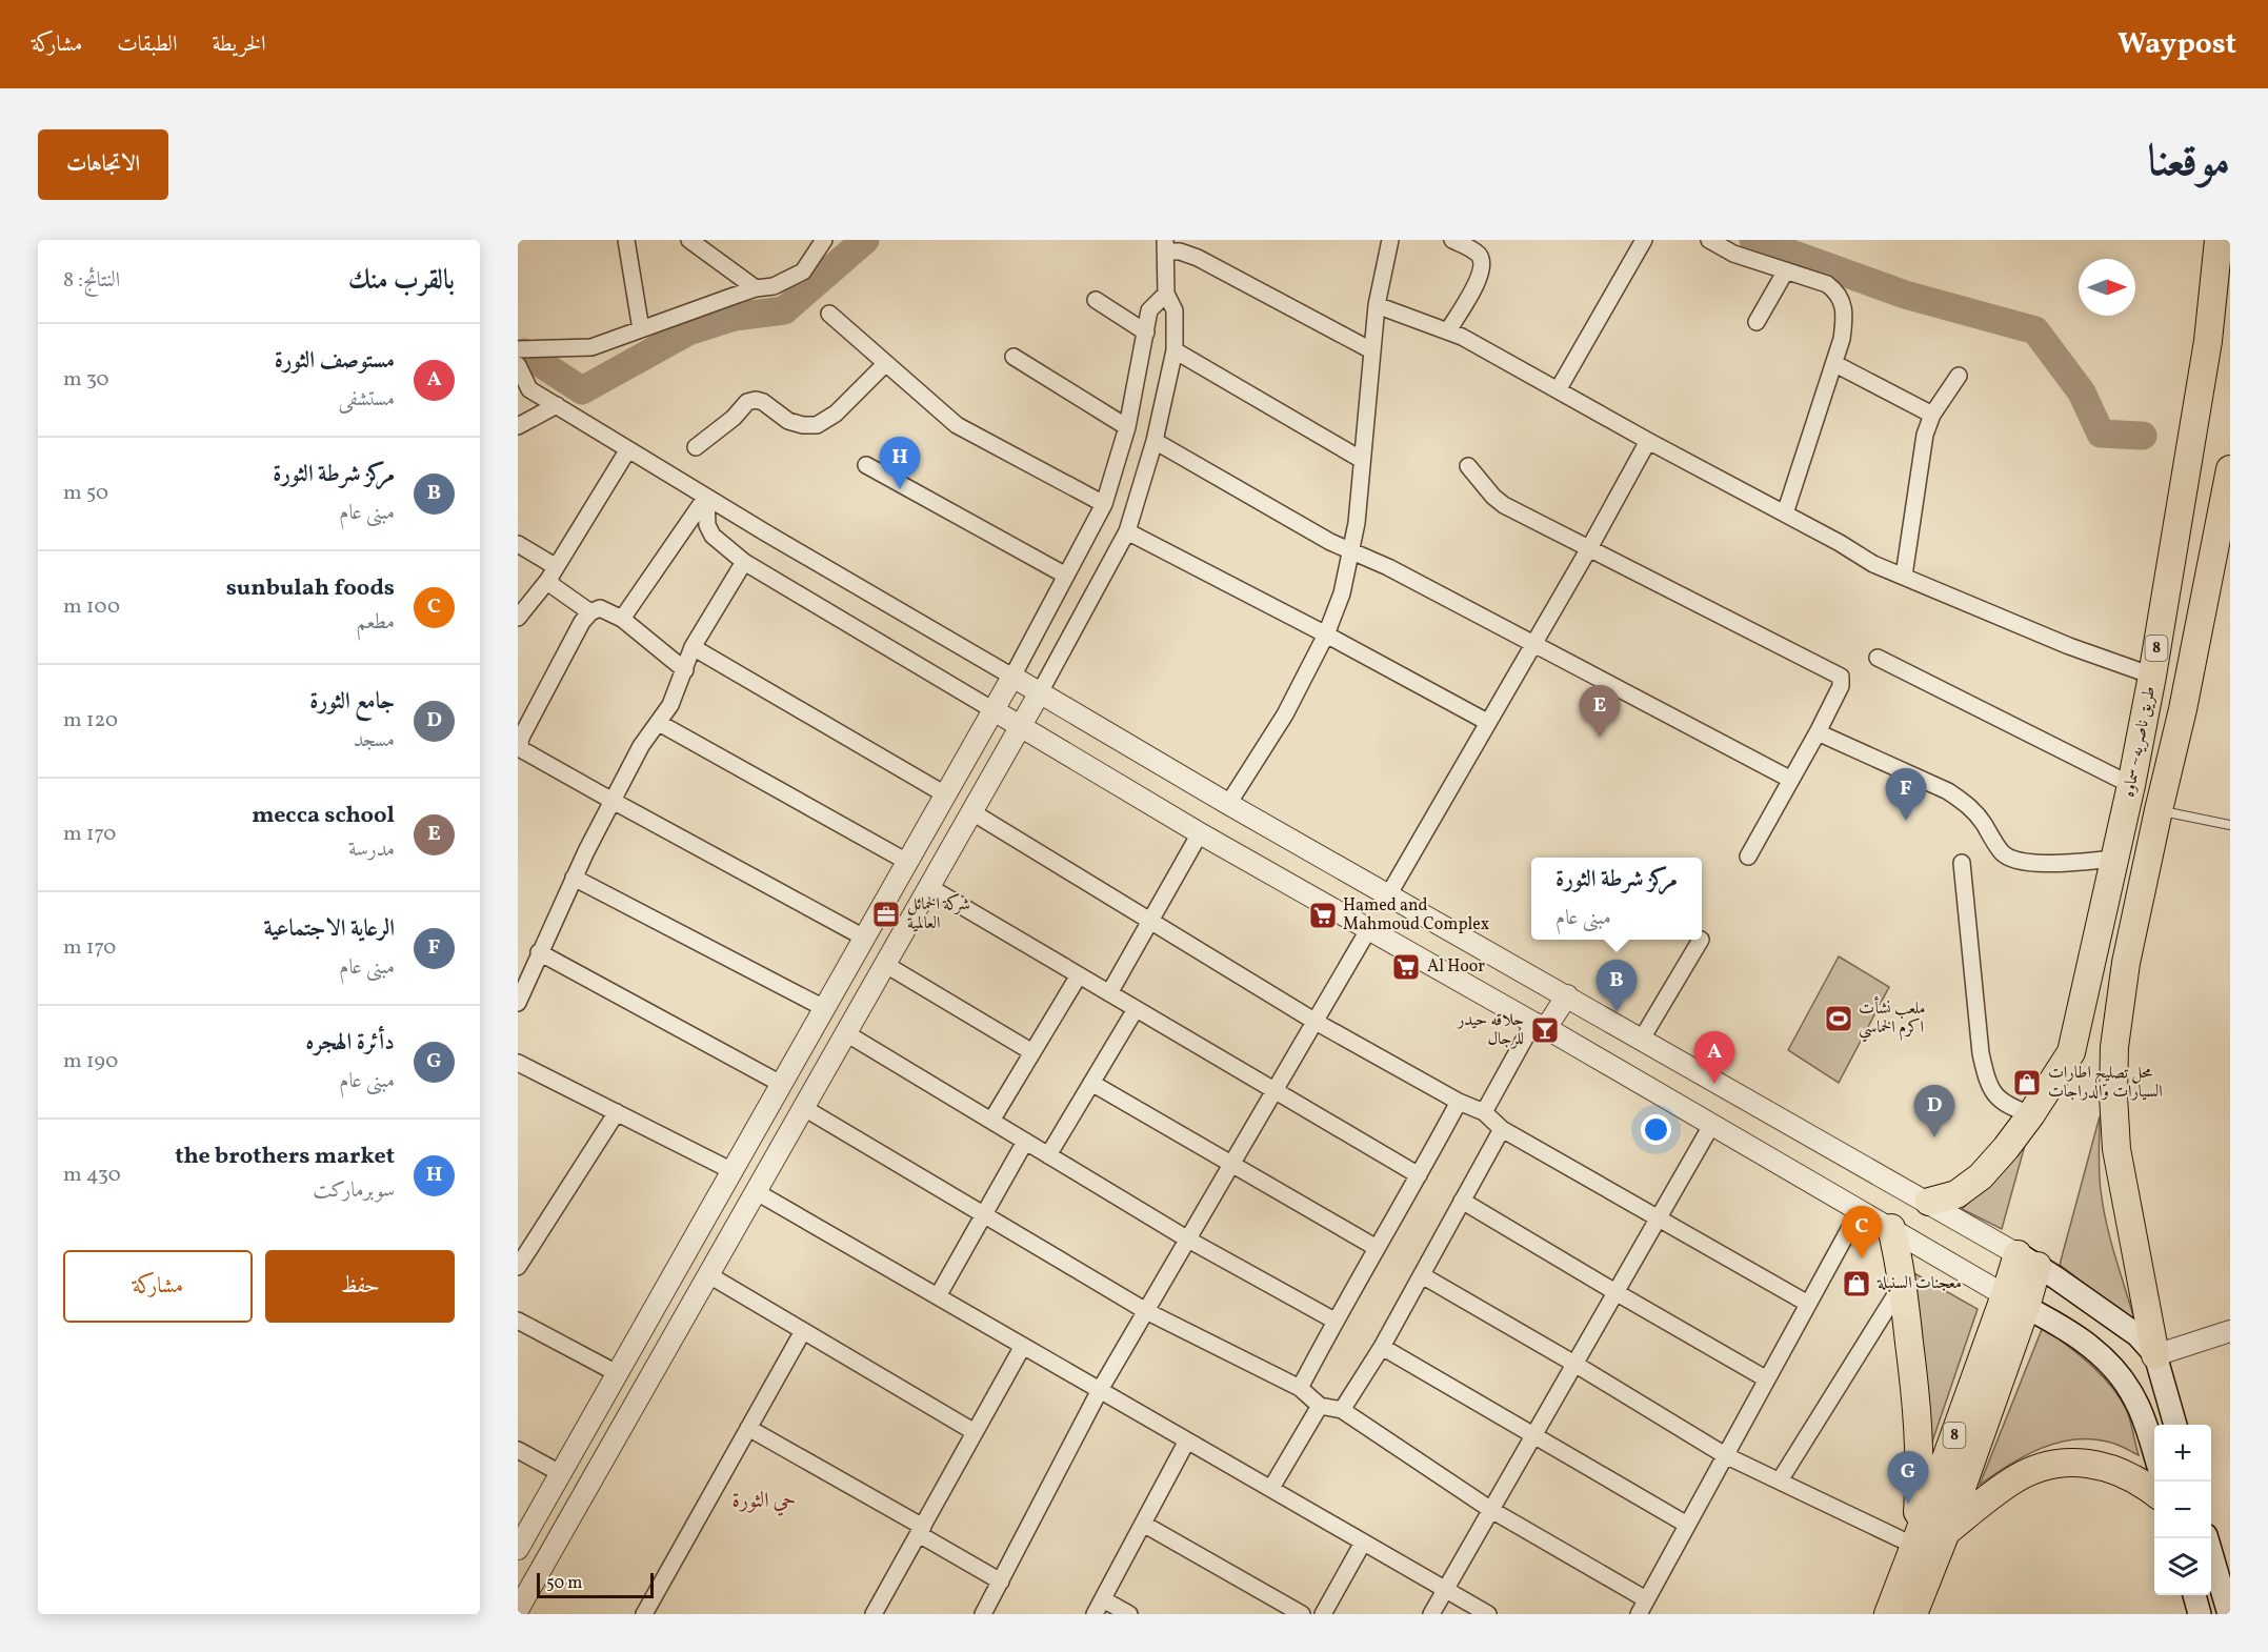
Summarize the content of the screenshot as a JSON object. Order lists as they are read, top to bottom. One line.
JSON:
{"streets":{"highway":["8","طريق ناصريه~ سماوه"]},"districts":["حي الثورة"],"places":{"office":["شركة الخمائل العالمية"],"supermarket":["Hamed and Mahmoud Complex","Al Hoor"],"sports":["ملعب نشأت اكرم الخماسي"],"bar":["حلاقه حيدر للرجال"],"shop":["محل تصليح اطارات السيارات والدراجات","معجنات السنبلة"]},"scale_bar":"50 m","north":"right","page":{"header":"Waypost","nav":["الخريطة","الطبقات","مشاركة"],"title":"موقعنا","buttons":["الاتجاهات",["حفظ","مشاركة"]],"heading":["بالقرب منك","النتائج: 8"],"list":[{"mark":"A","name":"مستوصف الثورة","note":"مستشفى","value":"30 m"},{"mark":"B","name":"مركز شرطة الثورة","note":"مبنى عام","value":"50 m"},{"mark":"C","name":"sunbulah foods","note":"مطعم","value":"100 m"},{"mark":"D","name":"جامع الثورة","note":"مسجد","value":"120 m"},{"mark":"E","name":"mecca school","note":"مدرسة","value":"170 m"},{"mark":"F","name":"الرعاية الاجتماعية","note":"مبنى عام","value":"170 m"},{"mark":"G","name":"دأئرة الهجره","note":"مبنى عام","value":"190 m"},{"mark":"H","name":"the brothers market","note":"سوبرماركت","value":"430 m"}],"pins":["H","E","F","B","A","D","C","G"],"popup":["مركز شرطة الثورة","مبنى عام"],"map_buttons":["+","−"],"scale":"50 m"}}
